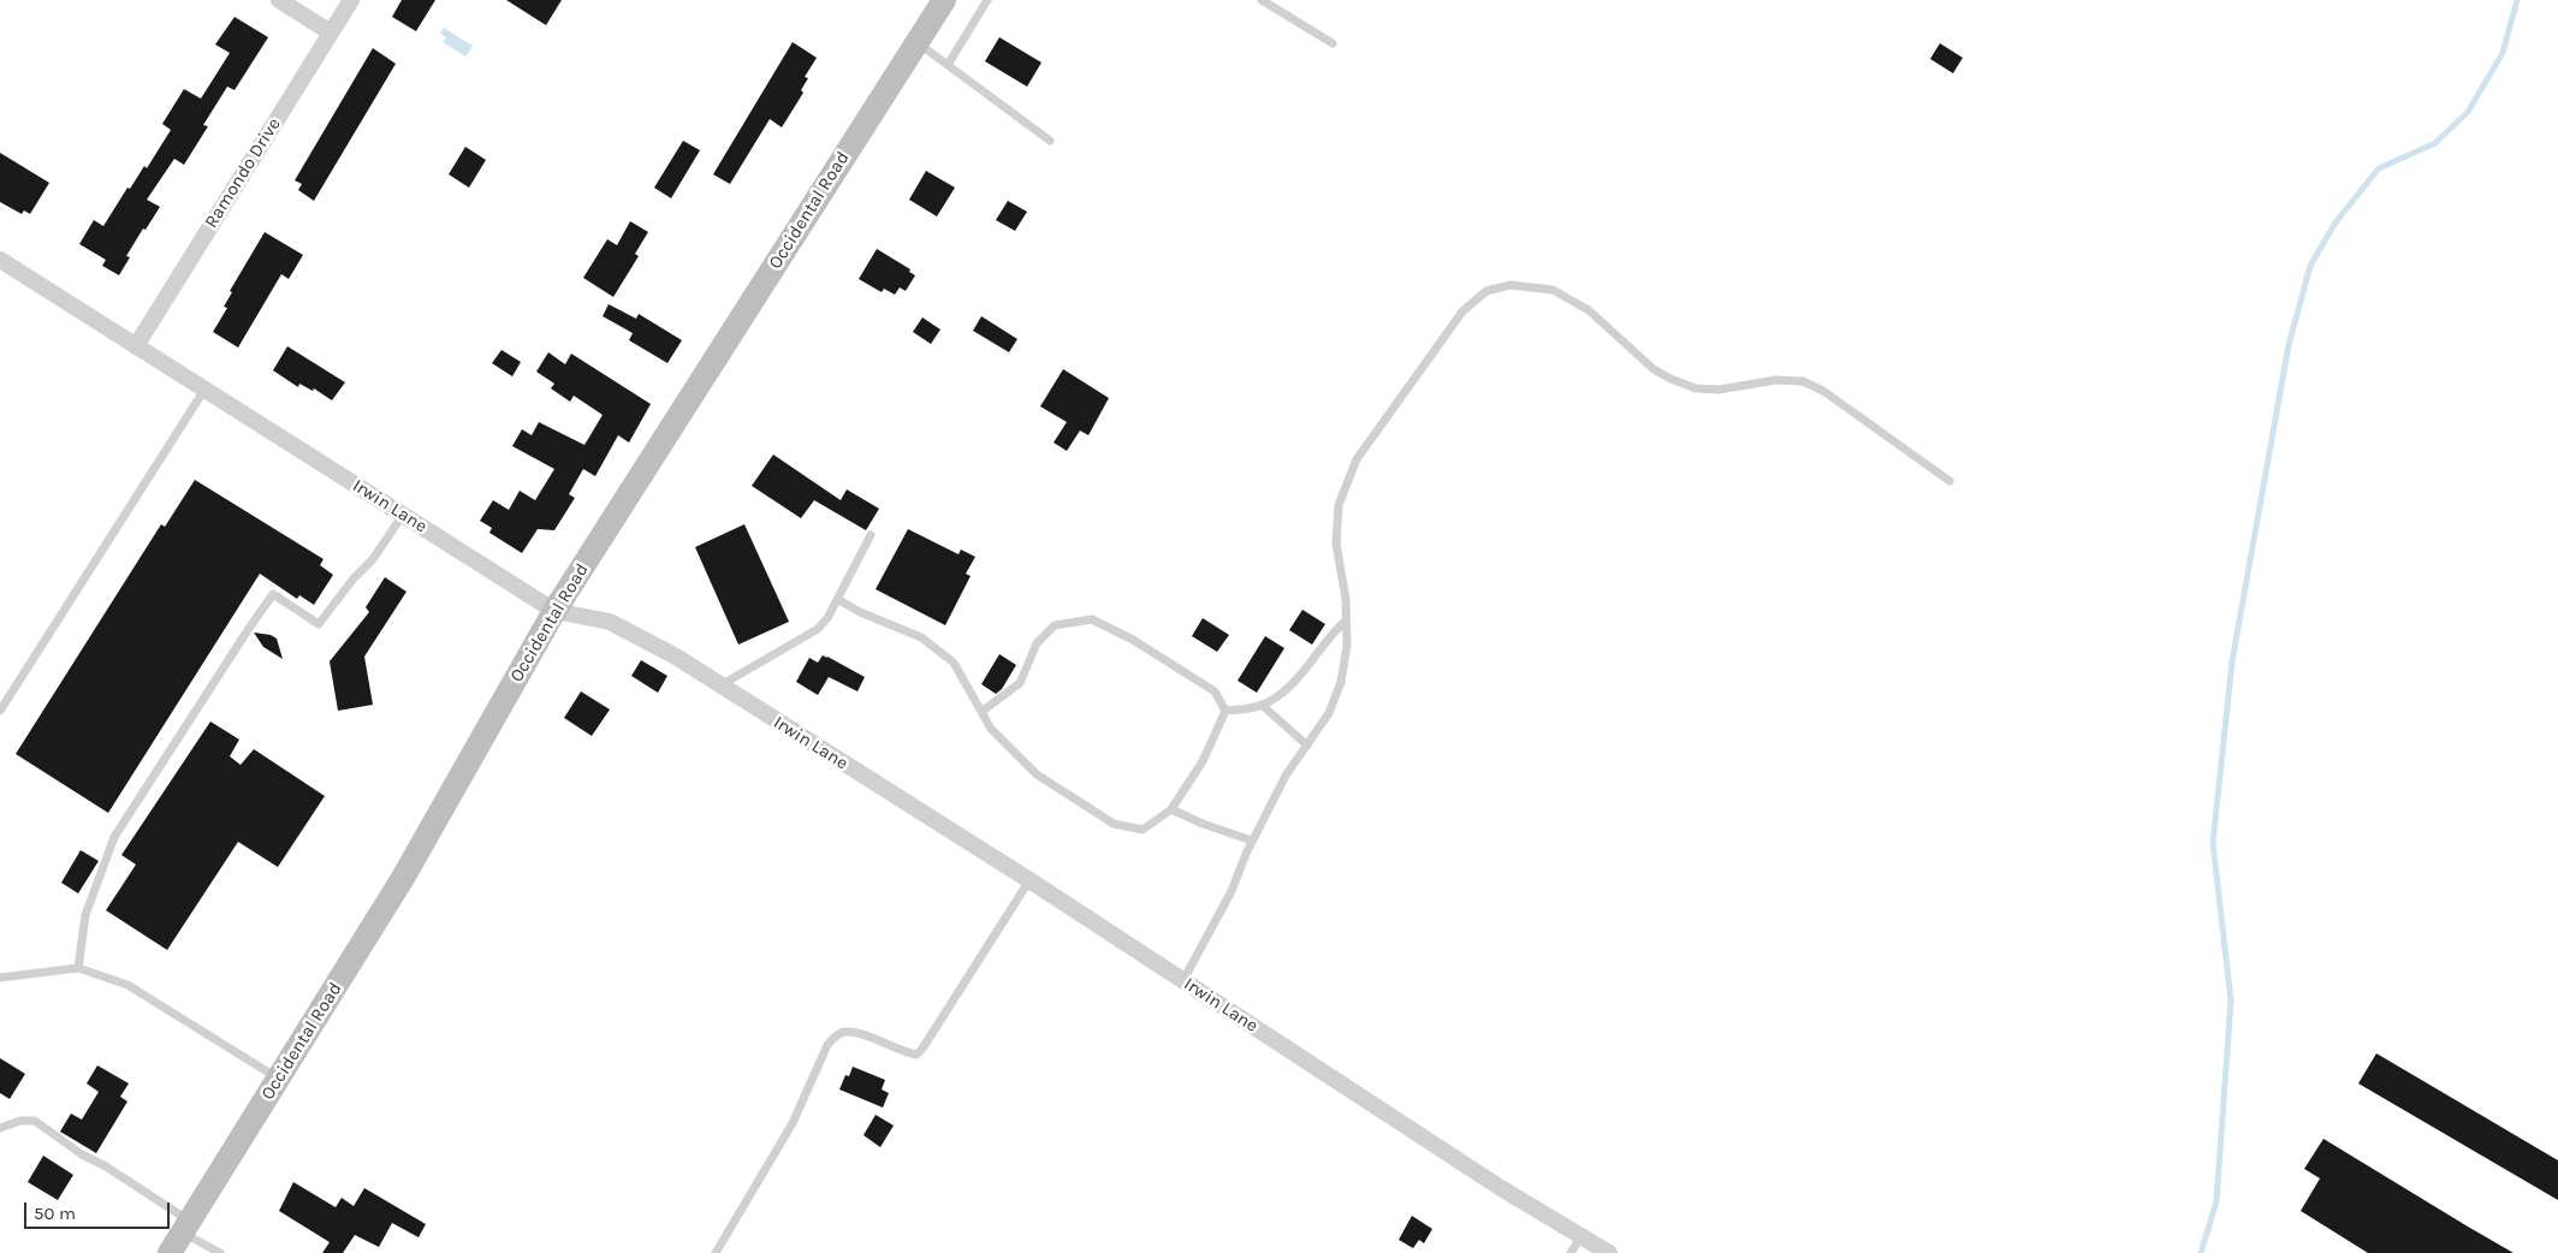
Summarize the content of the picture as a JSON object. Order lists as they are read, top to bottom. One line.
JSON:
{"streets":{"street":["Ramondo Drive","Occidental Road","Irwin Lane"]},"crossings":[["Ramondo Drive","Irwin Lane"],["Occidental Road","Irwin Lane"]],"scale_bar":"50 m"}
